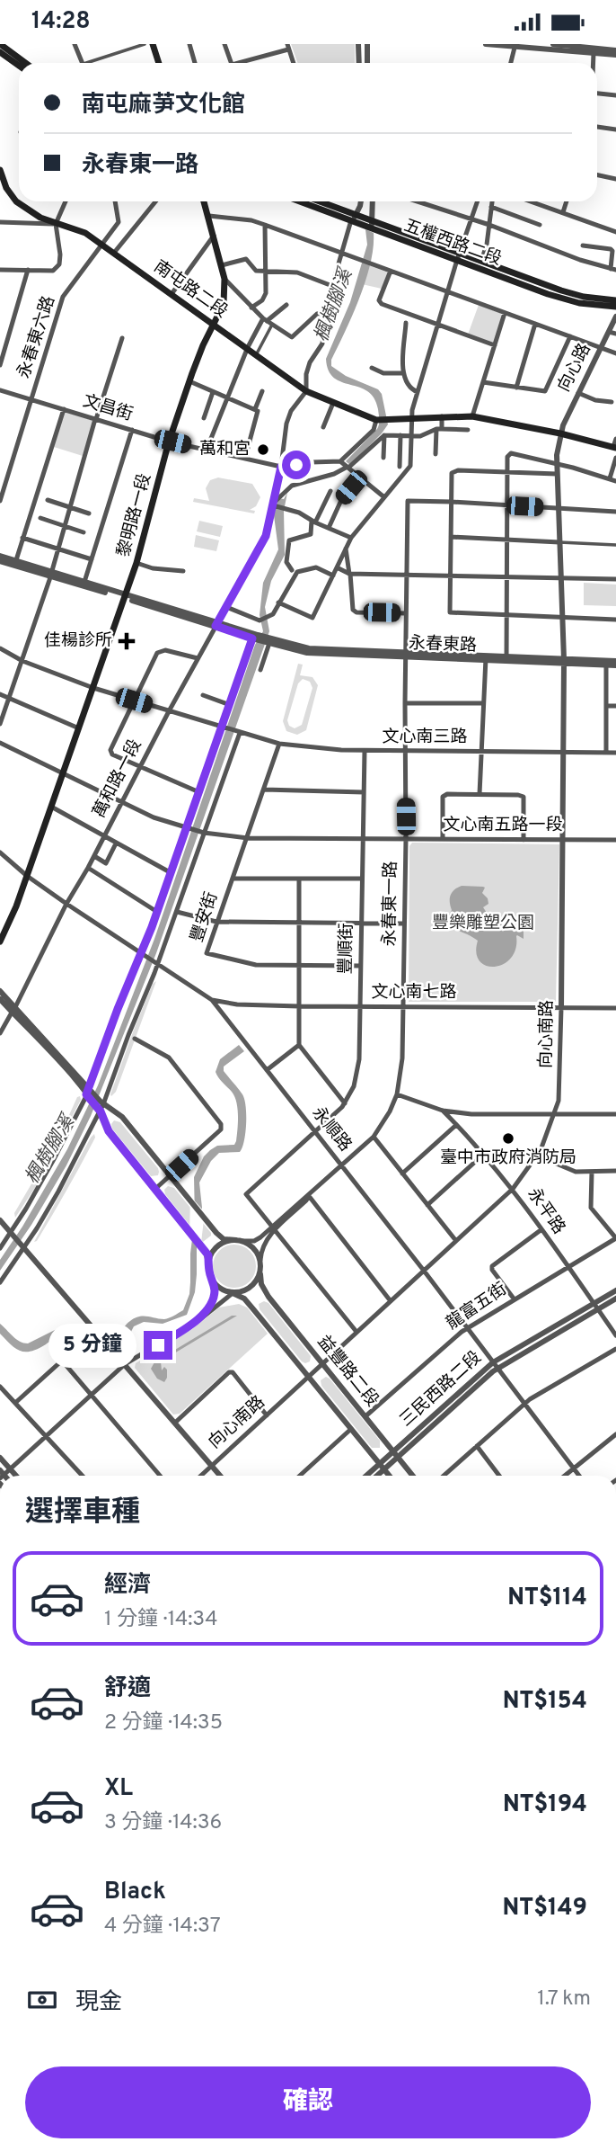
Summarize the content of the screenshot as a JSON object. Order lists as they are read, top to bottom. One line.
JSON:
{"streets":{"main road":["五權西路二段","南屯路二段","黎明路一段"],"street":["永春東六路","向心路","文昌街","永春東路","文心南三路","萬和路一段","文心南五路一段","永春東一路","豐安街","豐順街","文心南七路","向心南路","永順路","永平路","龍富五街","益豐路二段","三民西路二段"]},"crossings":[["南屯路二段","永春東六路"],["南屯路二段","黎明路一段"],["南屯路二段","萬和路一段"],["永春東六路","文昌街"],["向心路","向心南路"],["文昌街","黎明路一段"],["文昌街","萬和路一段"],["黎明路一段","永順路"],["永春東路","永春東一路"],["永春東路","向心南路"],["文心南三路","永春東一路"],["文心南三路","豐安街"],["文心南三路","豐順街"],["文心南三路","向心南路"],["萬和路一段","永順路"],["文心南五路一段","永春東一路"],["文心南五路一段","豐安街"],["文心南五路一段","豐順街"],["文心南五路一段","向心南路"],["永春東一路","豐順街"],["永春東一路","文心南七路"],["永春東一路","永順路"],["永春東一路","益豐路二段"],["豐安街","豐順街"],["豐順街","文心南七路"],["豐順街","永順路"],["文心南七路","向心南路"],["文心南七路","永順路"],["向心南路","永順路"],["向心南路","永平路"],["向心南路","益豐路二段"],["永順路","龍富五街"],["永順路","三民西路二段"],["永平路","龍富五街"],["永平路","三民西路二段"],["龍富五街","益豐路二段"],["益豐路二段","三民西路二段"]],"water":["楓樹腳溪"],"parks":["豐樂雕塑公園"],"places":{"other":["萬和宮","臺中市政府消防局"],"health":["佳楊診所"]},"page":{"status":"14:28","banner":["南屯麻芛文化館","永春東一路"],"bubble":"5 分鐘","heading":"選擇車種","list":[{"name":"經濟","note":"1 分鐘 · 14:34","value":"NT$114"},{"name":"舒適","note":"2 分鐘 · 14:35","value":"NT$154"},{"name":"XL","note":"3 分鐘 · 14:36","value":"NT$194"},{"name":"Black","note":"4 分鐘 · 14:37","value":"NT$149"}],"pay":["現金","1.7 km"],"buttons":"確認"}}
